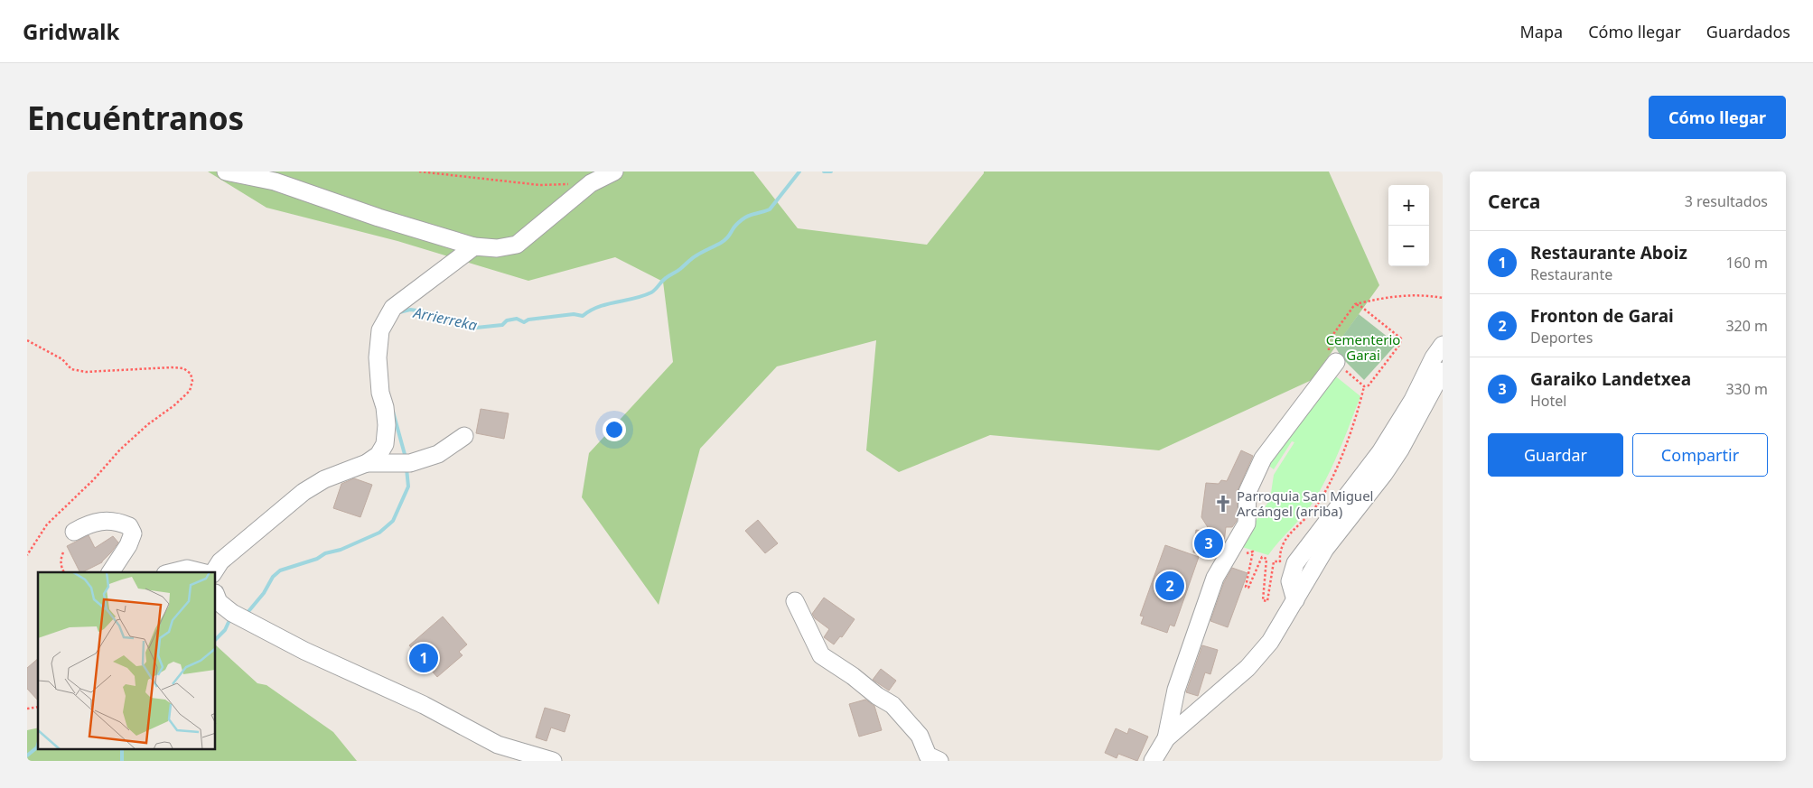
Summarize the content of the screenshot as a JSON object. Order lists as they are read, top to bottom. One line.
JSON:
{"water":["Arrierreka"],"parks":["Cementerio Garai"],"places":{"church":["Parroquia San Miguel Arcángel (arriba)"]},"page":{"header":"Gridwalk","nav":["Mapa","Cómo llegar","Guardados"],"buttons":["Cómo llegar",["Guardar","Compartir"]],"title":"Encuéntranos","heading":["Cerca","3 resultados"],"map_buttons":["+","−"],"list":[{"mark":"1","name":"Restaurante Aboiz","note":"Restaurante","value":"160 m"},{"mark":"2","name":"Fronton de Garai","note":"Deportes","value":"320 m"},{"mark":"3","name":"Garaiko Landetxea","note":"Hotel","value":"330 m"}],"pins":["3","2","1"]}}
